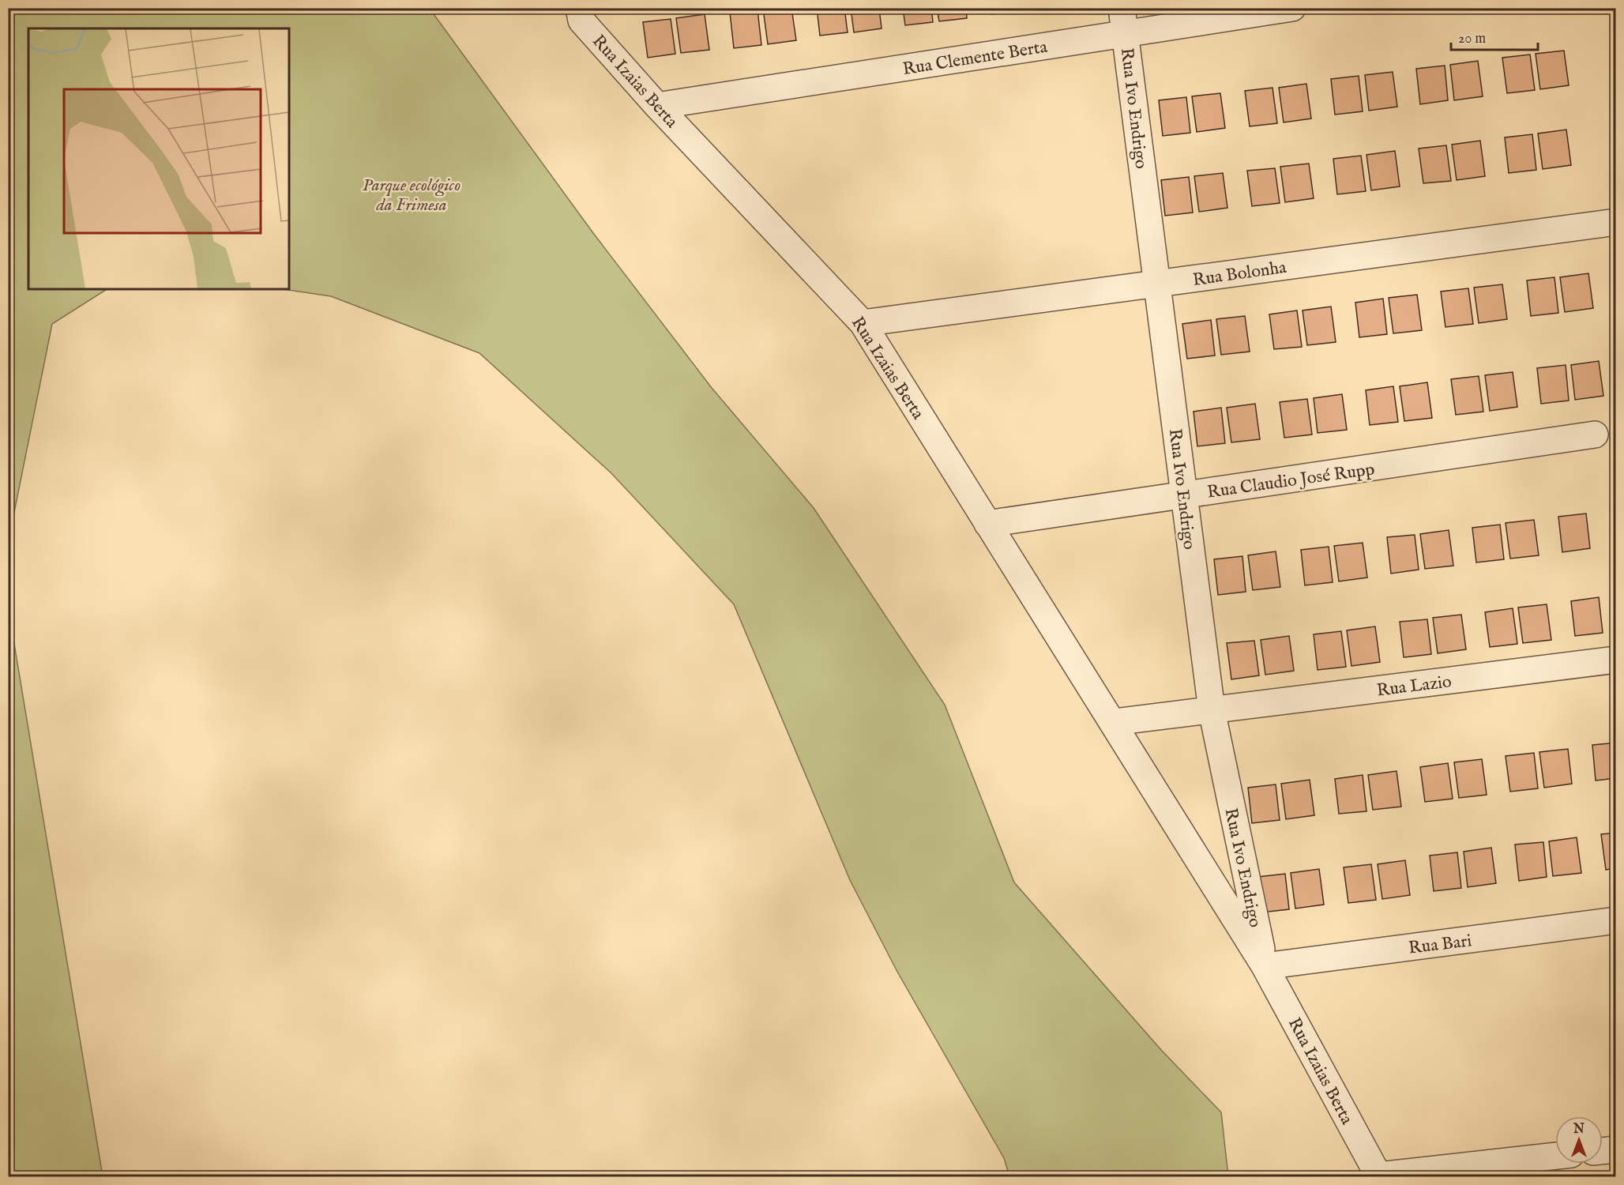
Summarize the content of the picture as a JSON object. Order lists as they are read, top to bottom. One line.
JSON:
{"streets":{"street":["Rua Clemente Berta","Rua Izaias Berta","Rua Ivo Endrigo","Rua Bolonha","Rua Claudio José Rupp","Rua Lazio","Rua Bari"]},"crossings":[["Rua Clemente Berta","Rua Izaias Berta"],["Rua Clemente Berta","Rua Ivo Endrigo"],["Rua Izaias Berta","Rua Ivo Endrigo"],["Rua Izaias Berta","Rua Bolonha"],["Rua Izaias Berta","Rua Claudio José Rupp"],["Rua Izaias Berta","Rua Lazio"],["Rua Izaias Berta","Rua Bari"],["Rua Ivo Endrigo","Rua Bolonha"],["Rua Ivo Endrigo","Rua Claudio José Rupp"],["Rua Ivo Endrigo","Rua Lazio"],["Rua Ivo Endrigo","Rua Bari"]],"parks":["Parque ecológico da Frimesa"],"scale_bar":"20 m","north":"top"}
